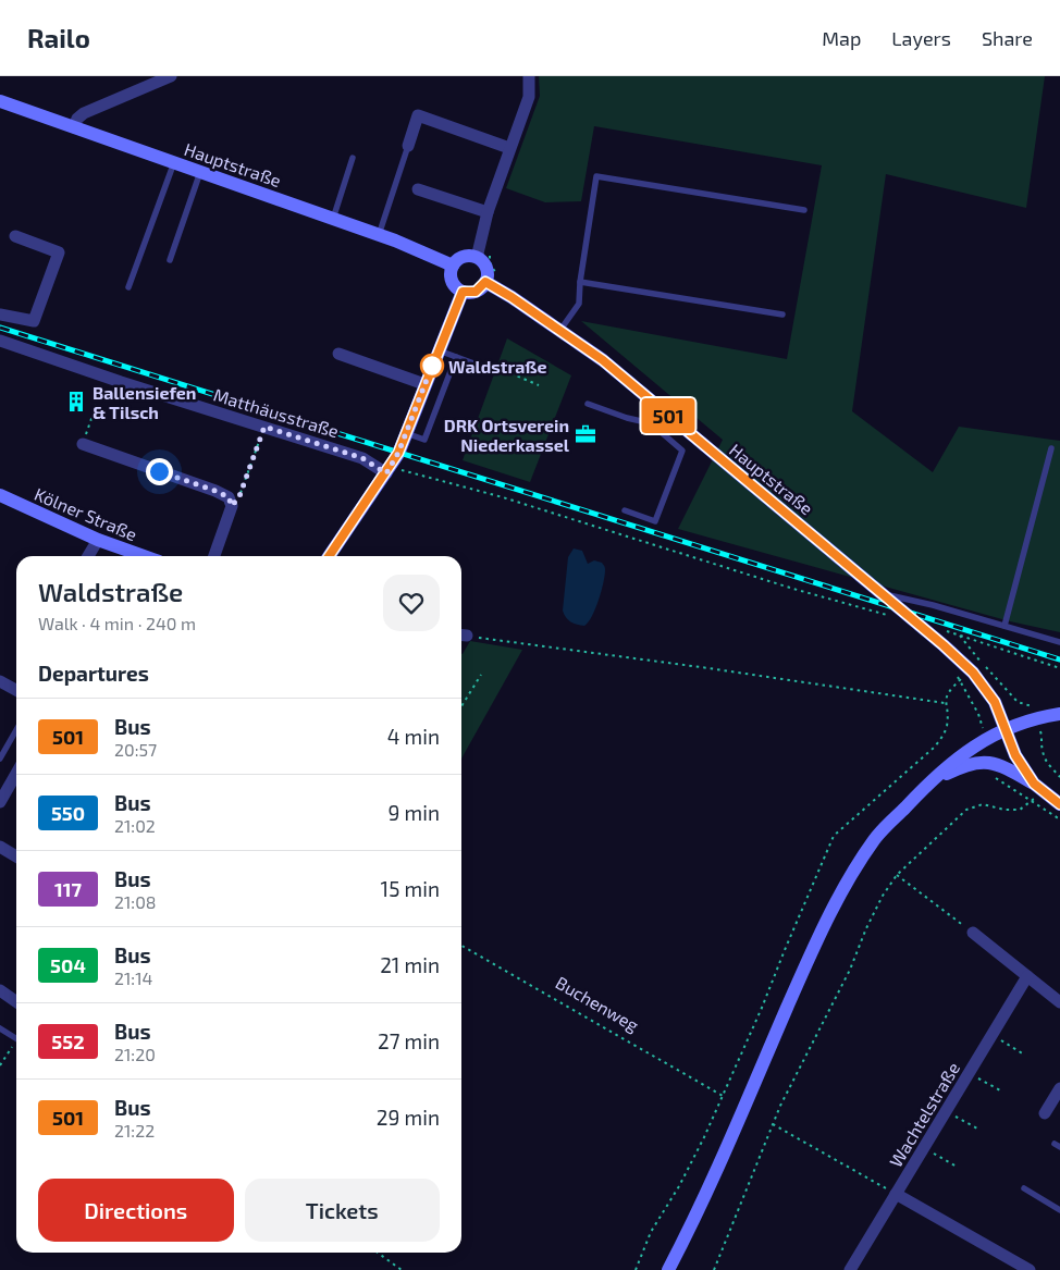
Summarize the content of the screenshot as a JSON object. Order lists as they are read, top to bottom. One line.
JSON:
{"streets":{"street":["Hauptstraße","Matthäusstraße","Kölner Straße","Wachtelstraße"],"path":["Buchenweg"]},"places":{"other":["Waldstraße"],"building":["Ballensiefen & Tilsch"],"office":["DRK Ortsverein Niederkassel"]},"lines":["bus line 501"],"page":{"header":"Railo","nav":["Map","Layers","Share"],"on_map":"501","heading":[["Waldstraße","Walk · 4 min · 240 m"],"Departures"],"list":[{"mark":"501","name":"Bus","note":"20:57","value":"4 min"},{"mark":"550","name":"Bus","note":"21:02","value":"9 min"},{"mark":"117","name":"Bus","note":"21:08","value":"15 min"},{"mark":"504","name":"Bus","note":"21:14","value":"21 min"},{"mark":"552","name":"Bus","note":"21:20","value":"27 min"},{"mark":"501","name":"Bus","note":"21:22","value":"29 min"}],"buttons":["Directions","Tickets"]}}
